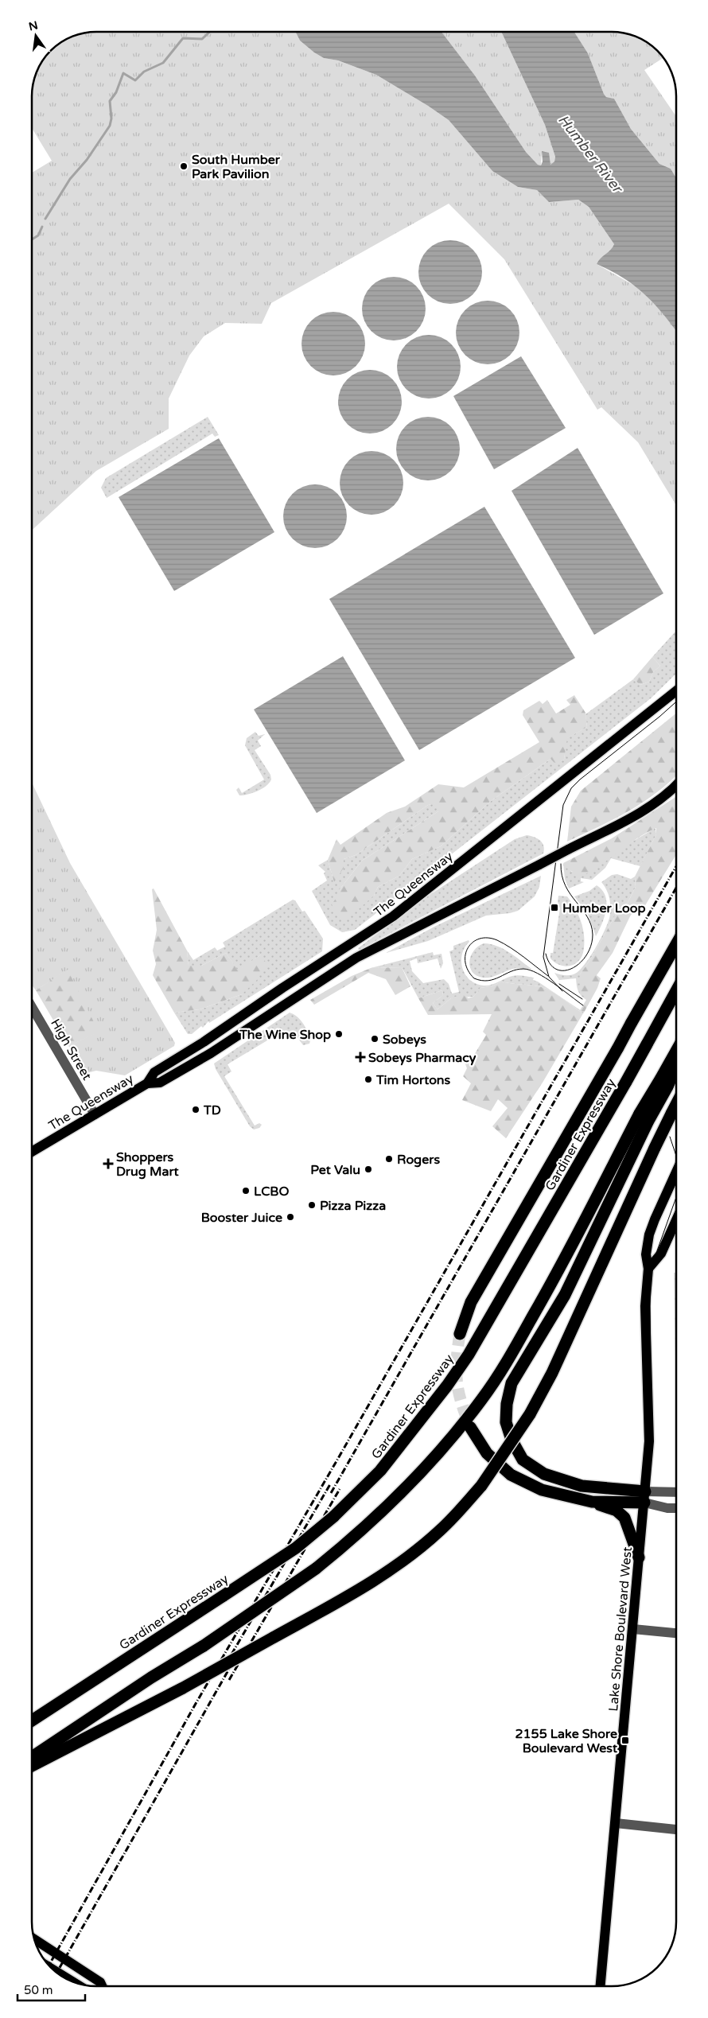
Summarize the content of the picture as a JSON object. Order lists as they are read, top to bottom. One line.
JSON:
{"streets":{"highway":["Gardiner Expressway"],"main road":["The Queensway","Lake Shore Boulevard West"],"street":["High Street"]},"crossings":[["The Queensway","High Street"]],"water":["Humber River"],"places":{"other":["South Humber Park Pavilion","The Wine Shop","Sobeys","Tim Hortons","TD","Rogers","Pet Valu","LCBO","Pizza Pizza","Booster Juice"],"transit":["Humber Loop","2155 Lake Shore Boulevard West"],"health":["Sobeys Pharmacy","Shoppers Drug Mart"]},"scale_bar":"50 m","north":"top"}
